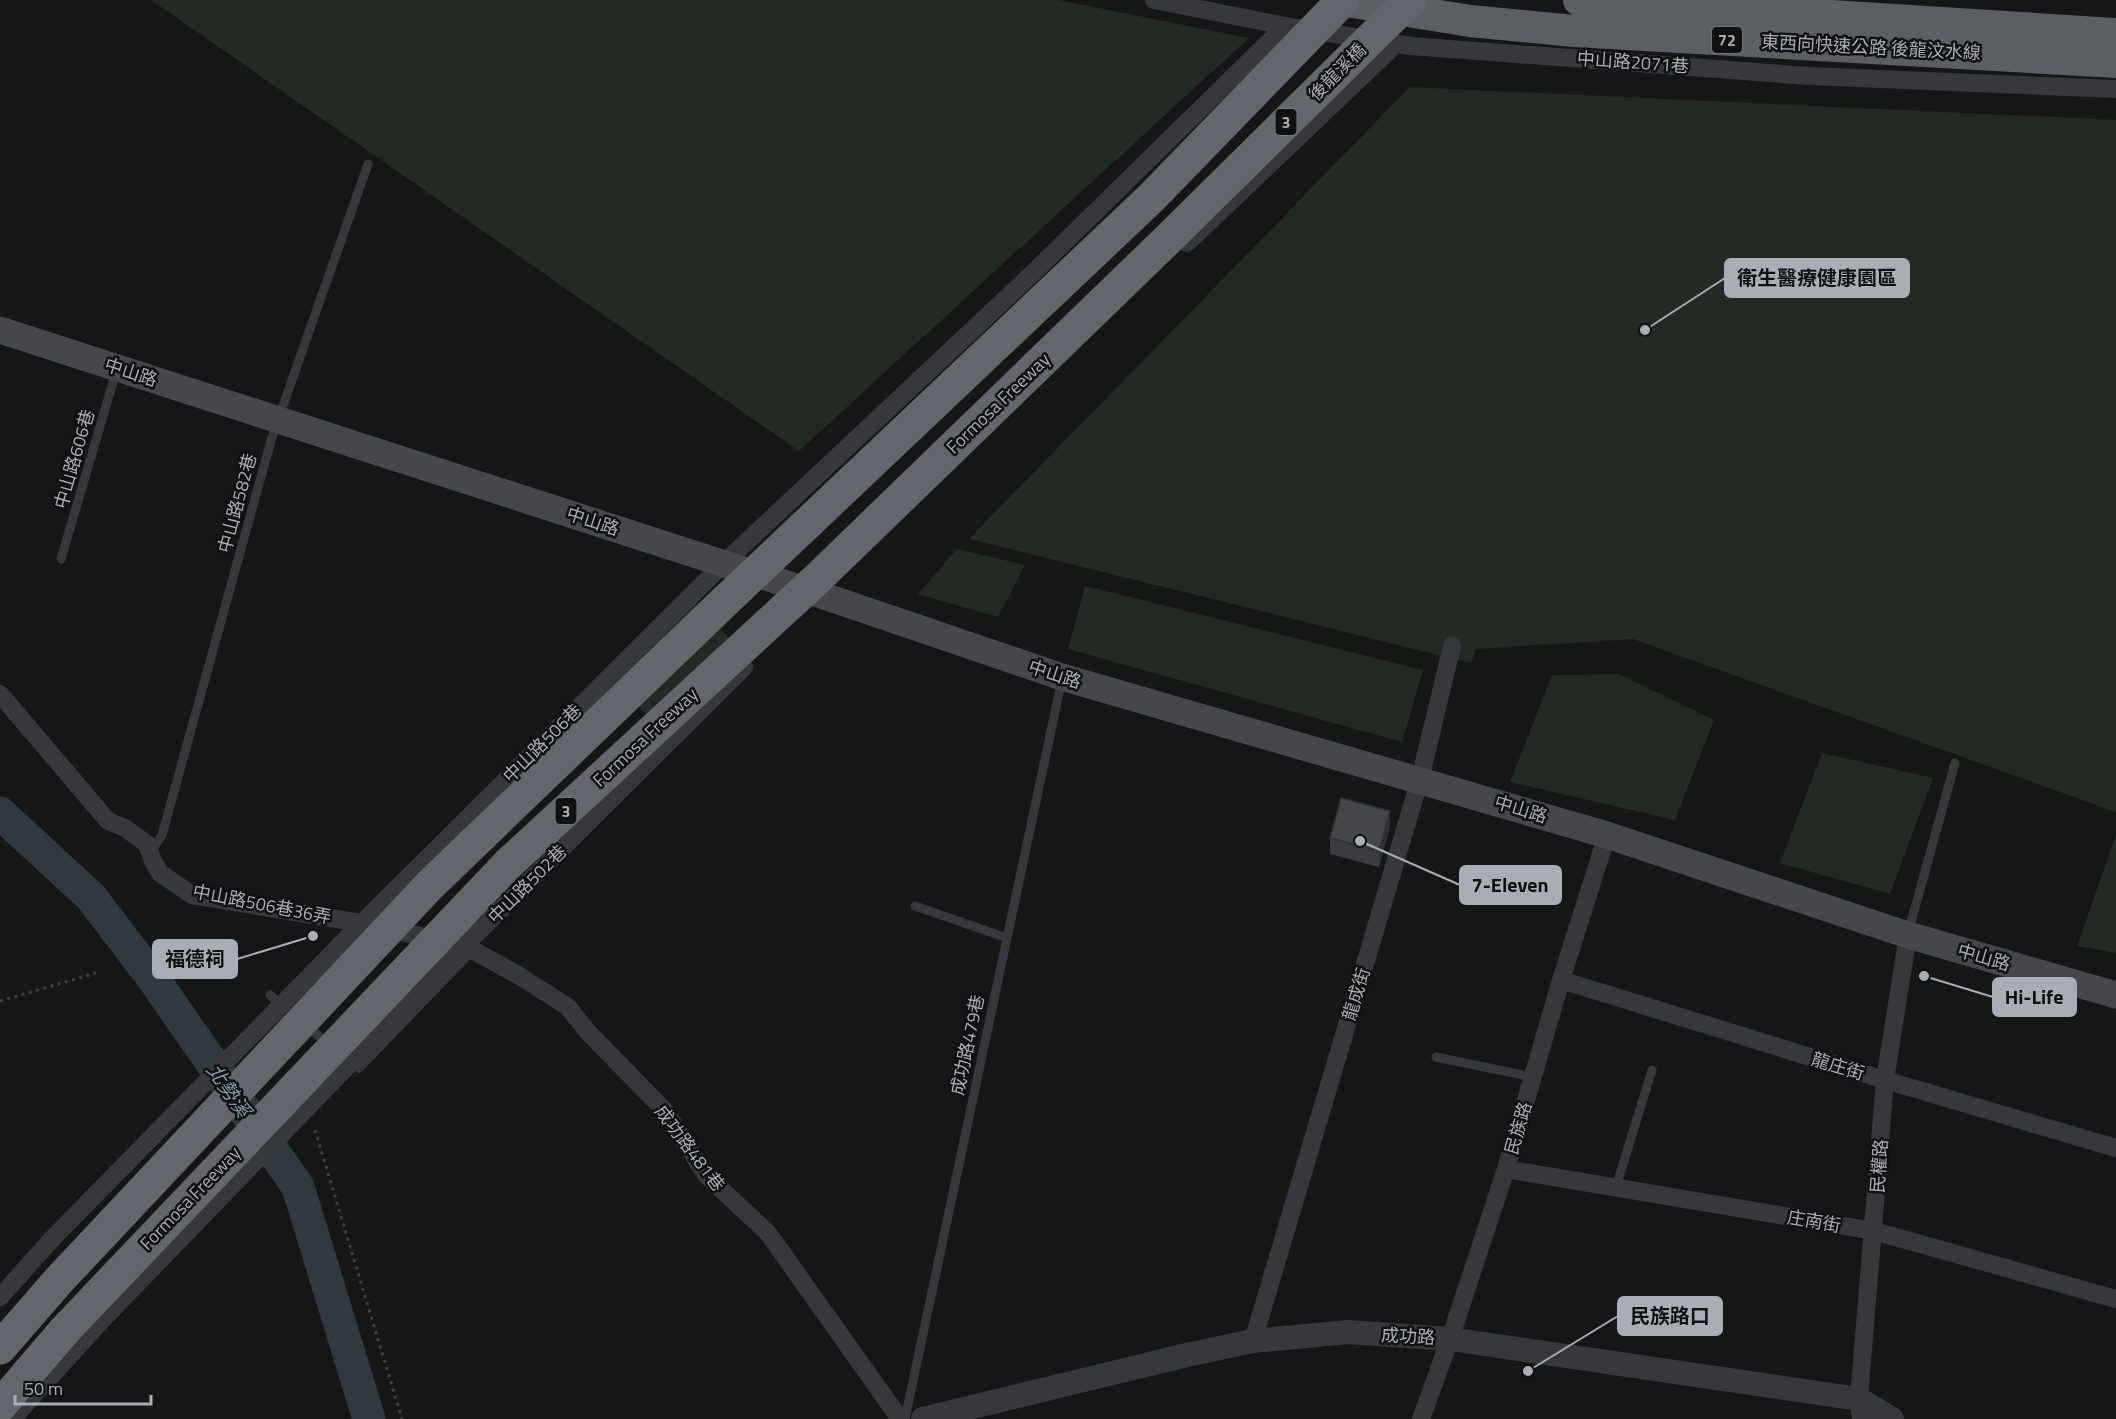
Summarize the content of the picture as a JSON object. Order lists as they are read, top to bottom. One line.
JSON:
{"streets":{"highway":["72","東西向快速公路 後龍汶水線","後龍溪橋","3","Formosa Freeway"],"main road":["中山路"],"street":["中山路2071巷","中山路506巷","中山路502巷","中山路506巷36弄","龍成街","龍庄街","民族路","成功路481巷","民權路","庄南街","成功路"],"lane":["中山路606巷","中山路582巷","成功路479巷"]},"crossings":[["東西向快速公路 後龍汶水線","3"],["中山路2071巷","中山路506巷"],["中山路2071巷","中山路502巷"],["後龍溪橋","Formosa Freeway"],["中山路","中山路606巷"],["中山路","中山路582巷"],["中山路","中山路506巷"],["中山路","中山路502巷"],["中山路","龍成街"],["中山路","成功路479巷"],["中山路","民族路"],["中山路","民權路"],["中山路582巷","中山路506巷36弄"],["中山路506巷","中山路506巷36弄"],["中山路502巷","中山路506巷36弄"],["中山路502巷","成功路481巷"],["中山路506巷36弄","成功路481巷"],["龍成街","成功路"],["成功路479巷","成功路481巷"],["龍庄街","民族路"],["龍庄街","民權路"],["民族路","庄南街"],["民族路","成功路"],["民權路","庄南街"],["民權路","成功路"]],"water":["北勢溪"],"places":["衛生醫療健康園區","7-Eleven","福德祠","Hi-Life","民族路口"],"scale_bar":"50 m"}
